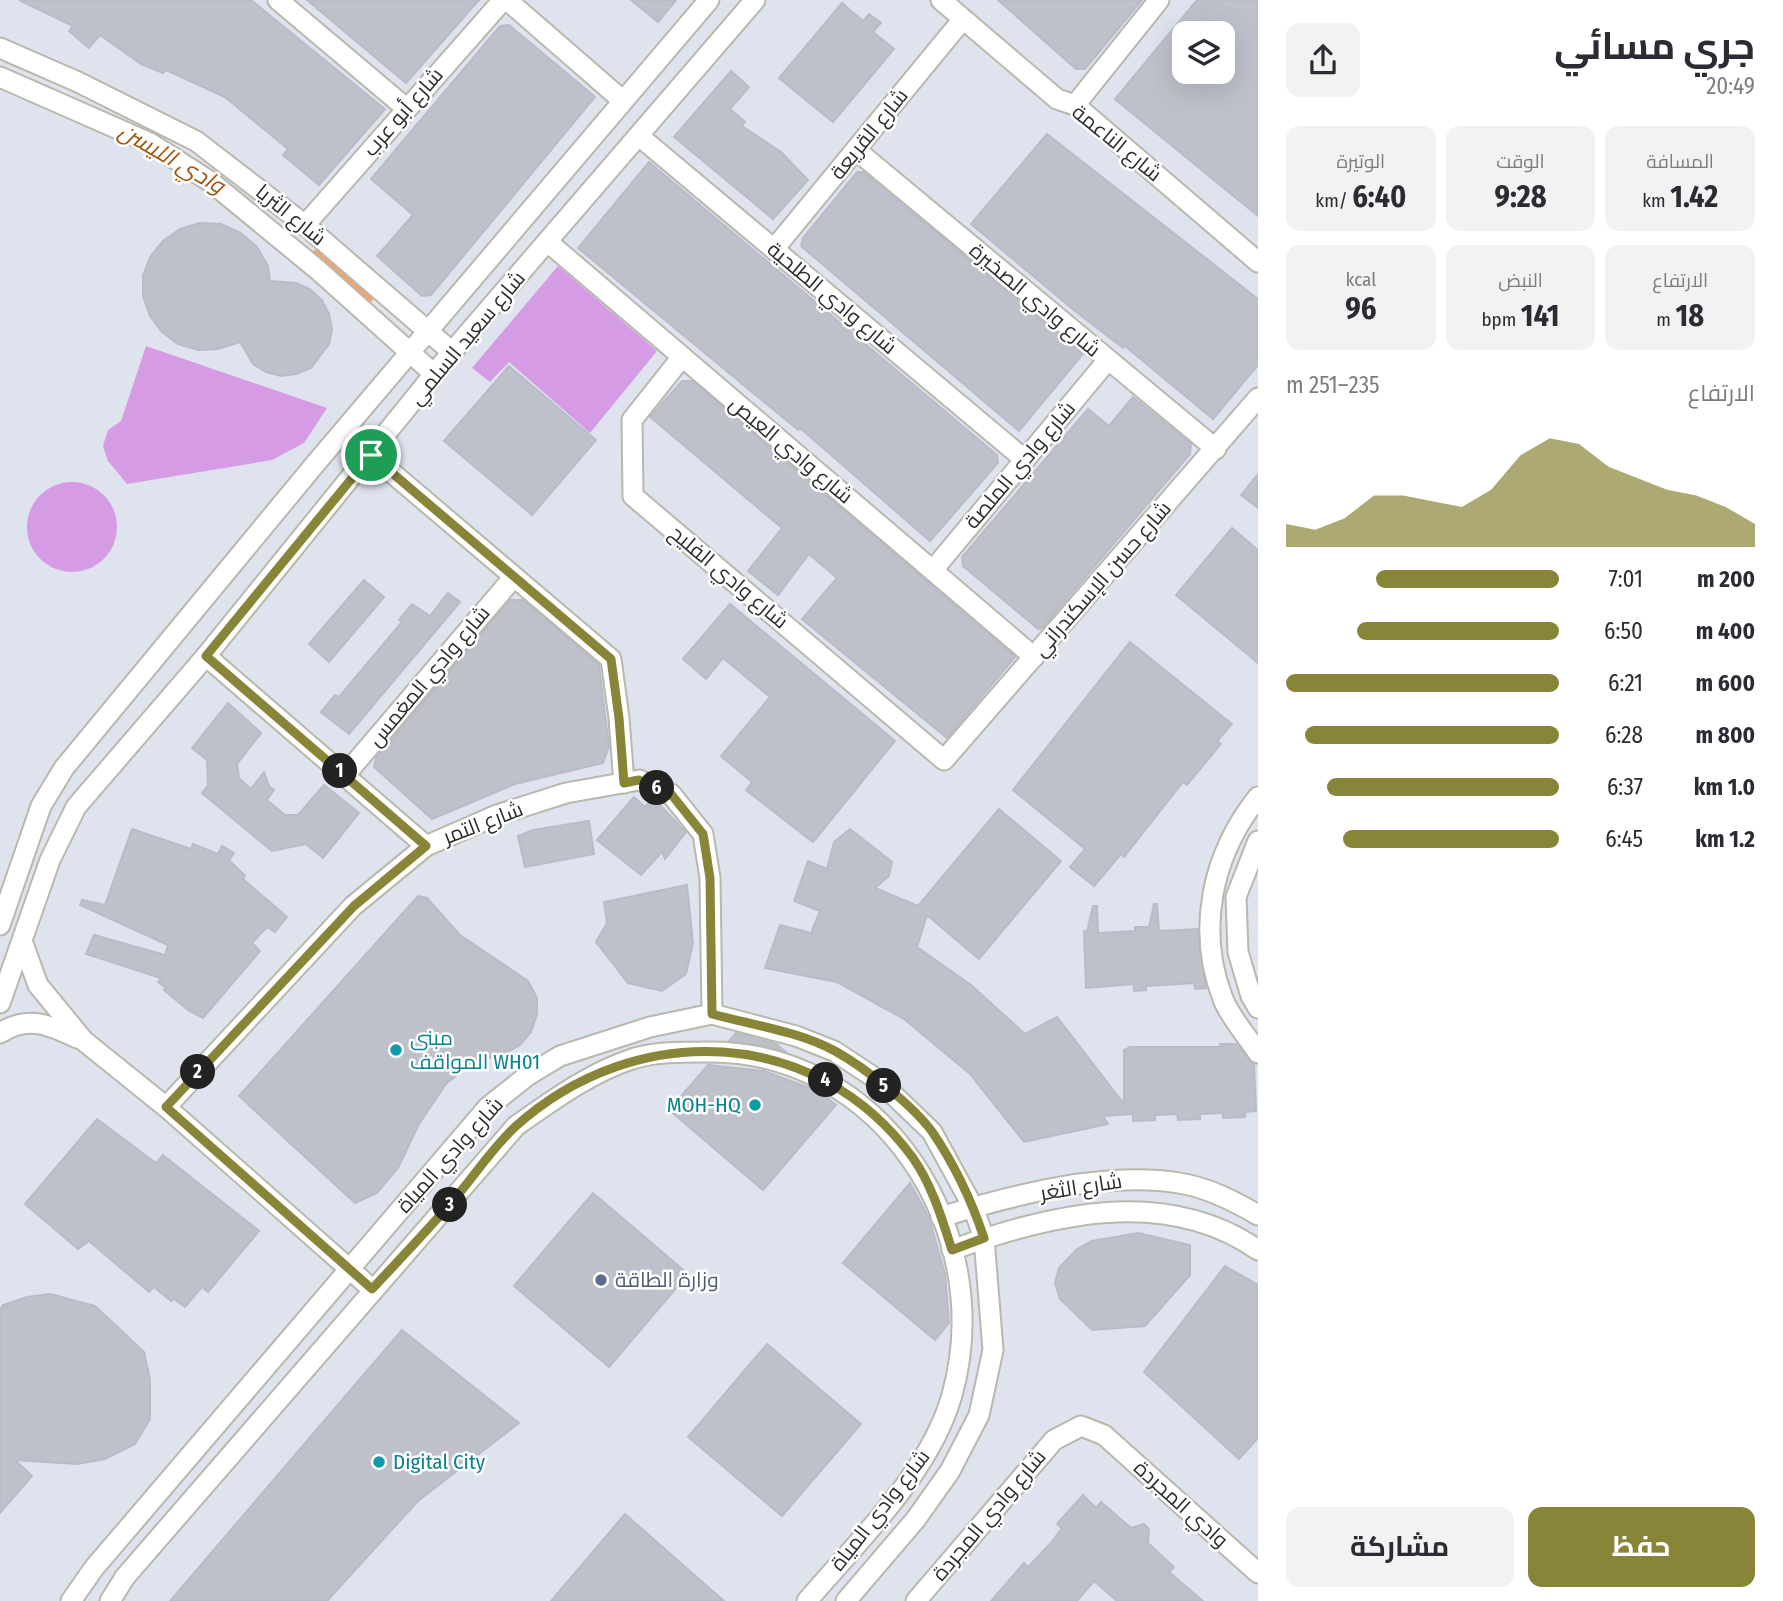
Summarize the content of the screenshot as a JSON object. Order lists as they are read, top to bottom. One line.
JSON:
{"streets":{"street":["شارع أبو عرب","شارع القريعة","شارع الناعمة","شارع الثريا","شارع وادي الطلحية","شارع وادي الصخيرة","شارع سعيد السلمي","شارع وادي العيص","شارع وادي الملصة","شارع وادي الفليح","شارع حسن الإسكندراني","شارع وادي المغمس","شارع التمر","شارع وادي المياة","شارع الثغر","وادي المجردة","شارع وادي المجردة"]},"crossings":[["شارع أبو عرب","شارع الثريا"],["شارع القريعة","شارع الناعمة"],["شارع القريعة","شارع وادي الطلحية"],["شارع القريعة","شارع وادي الصخيرة"],["شارع الثريا","شارع سعيد السلمي"],["شارع وادي الطلحية","شارع سعيد السلمي"],["شارع وادي الطلحية","شارع وادي الملصة"],["شارع وادي الصخيرة","شارع وادي الملصة"],["شارع وادي الصخيرة","شارع حسن الإسكندراني"],["شارع سعيد السلمي","شارع وادي العيص"],["شارع وادي العيص","شارع وادي الملصة"],["شارع وادي العيص","شارع وادي الفليح"],["شارع وادي العيص","شارع حسن الإسكندراني"],["شارع وادي الفليح","شارع حسن الإسكندراني"],["شارع التمر","شارع وادي المياة"],["شارع وادي المياة","شارع الثغر"],["وادي المجردة","شارع وادي المجردة"]],"water":["وادي الليسن"],"places":["مبنى المواقف WH01","MOH-HQ","وزارة الطاقة","Digital City"],"page":{"heading":["جري مسائي","20:49"],"stats":[["المسافة","1.42 km"],["الوقت","9:28"],["الوتيرة","6:40 /km"],["الارتفاع","18 m"],["النبض","141 bpm"],["kcal","96"]],"chart":["الارتفاع","235–251 m"],"list":[{"name":"200 m","note":"7:01"},{"name":"400 m","note":"6:50"},{"name":"600 m","note":"6:21"},{"name":"800 m","note":"6:28"},{"name":"1.0 km","note":"6:37"},{"name":"1.2 km","note":"6:45"}],"pins":["1","6","2","4","5","3"],"buttons":["حفظ","مشاركة"]}}
